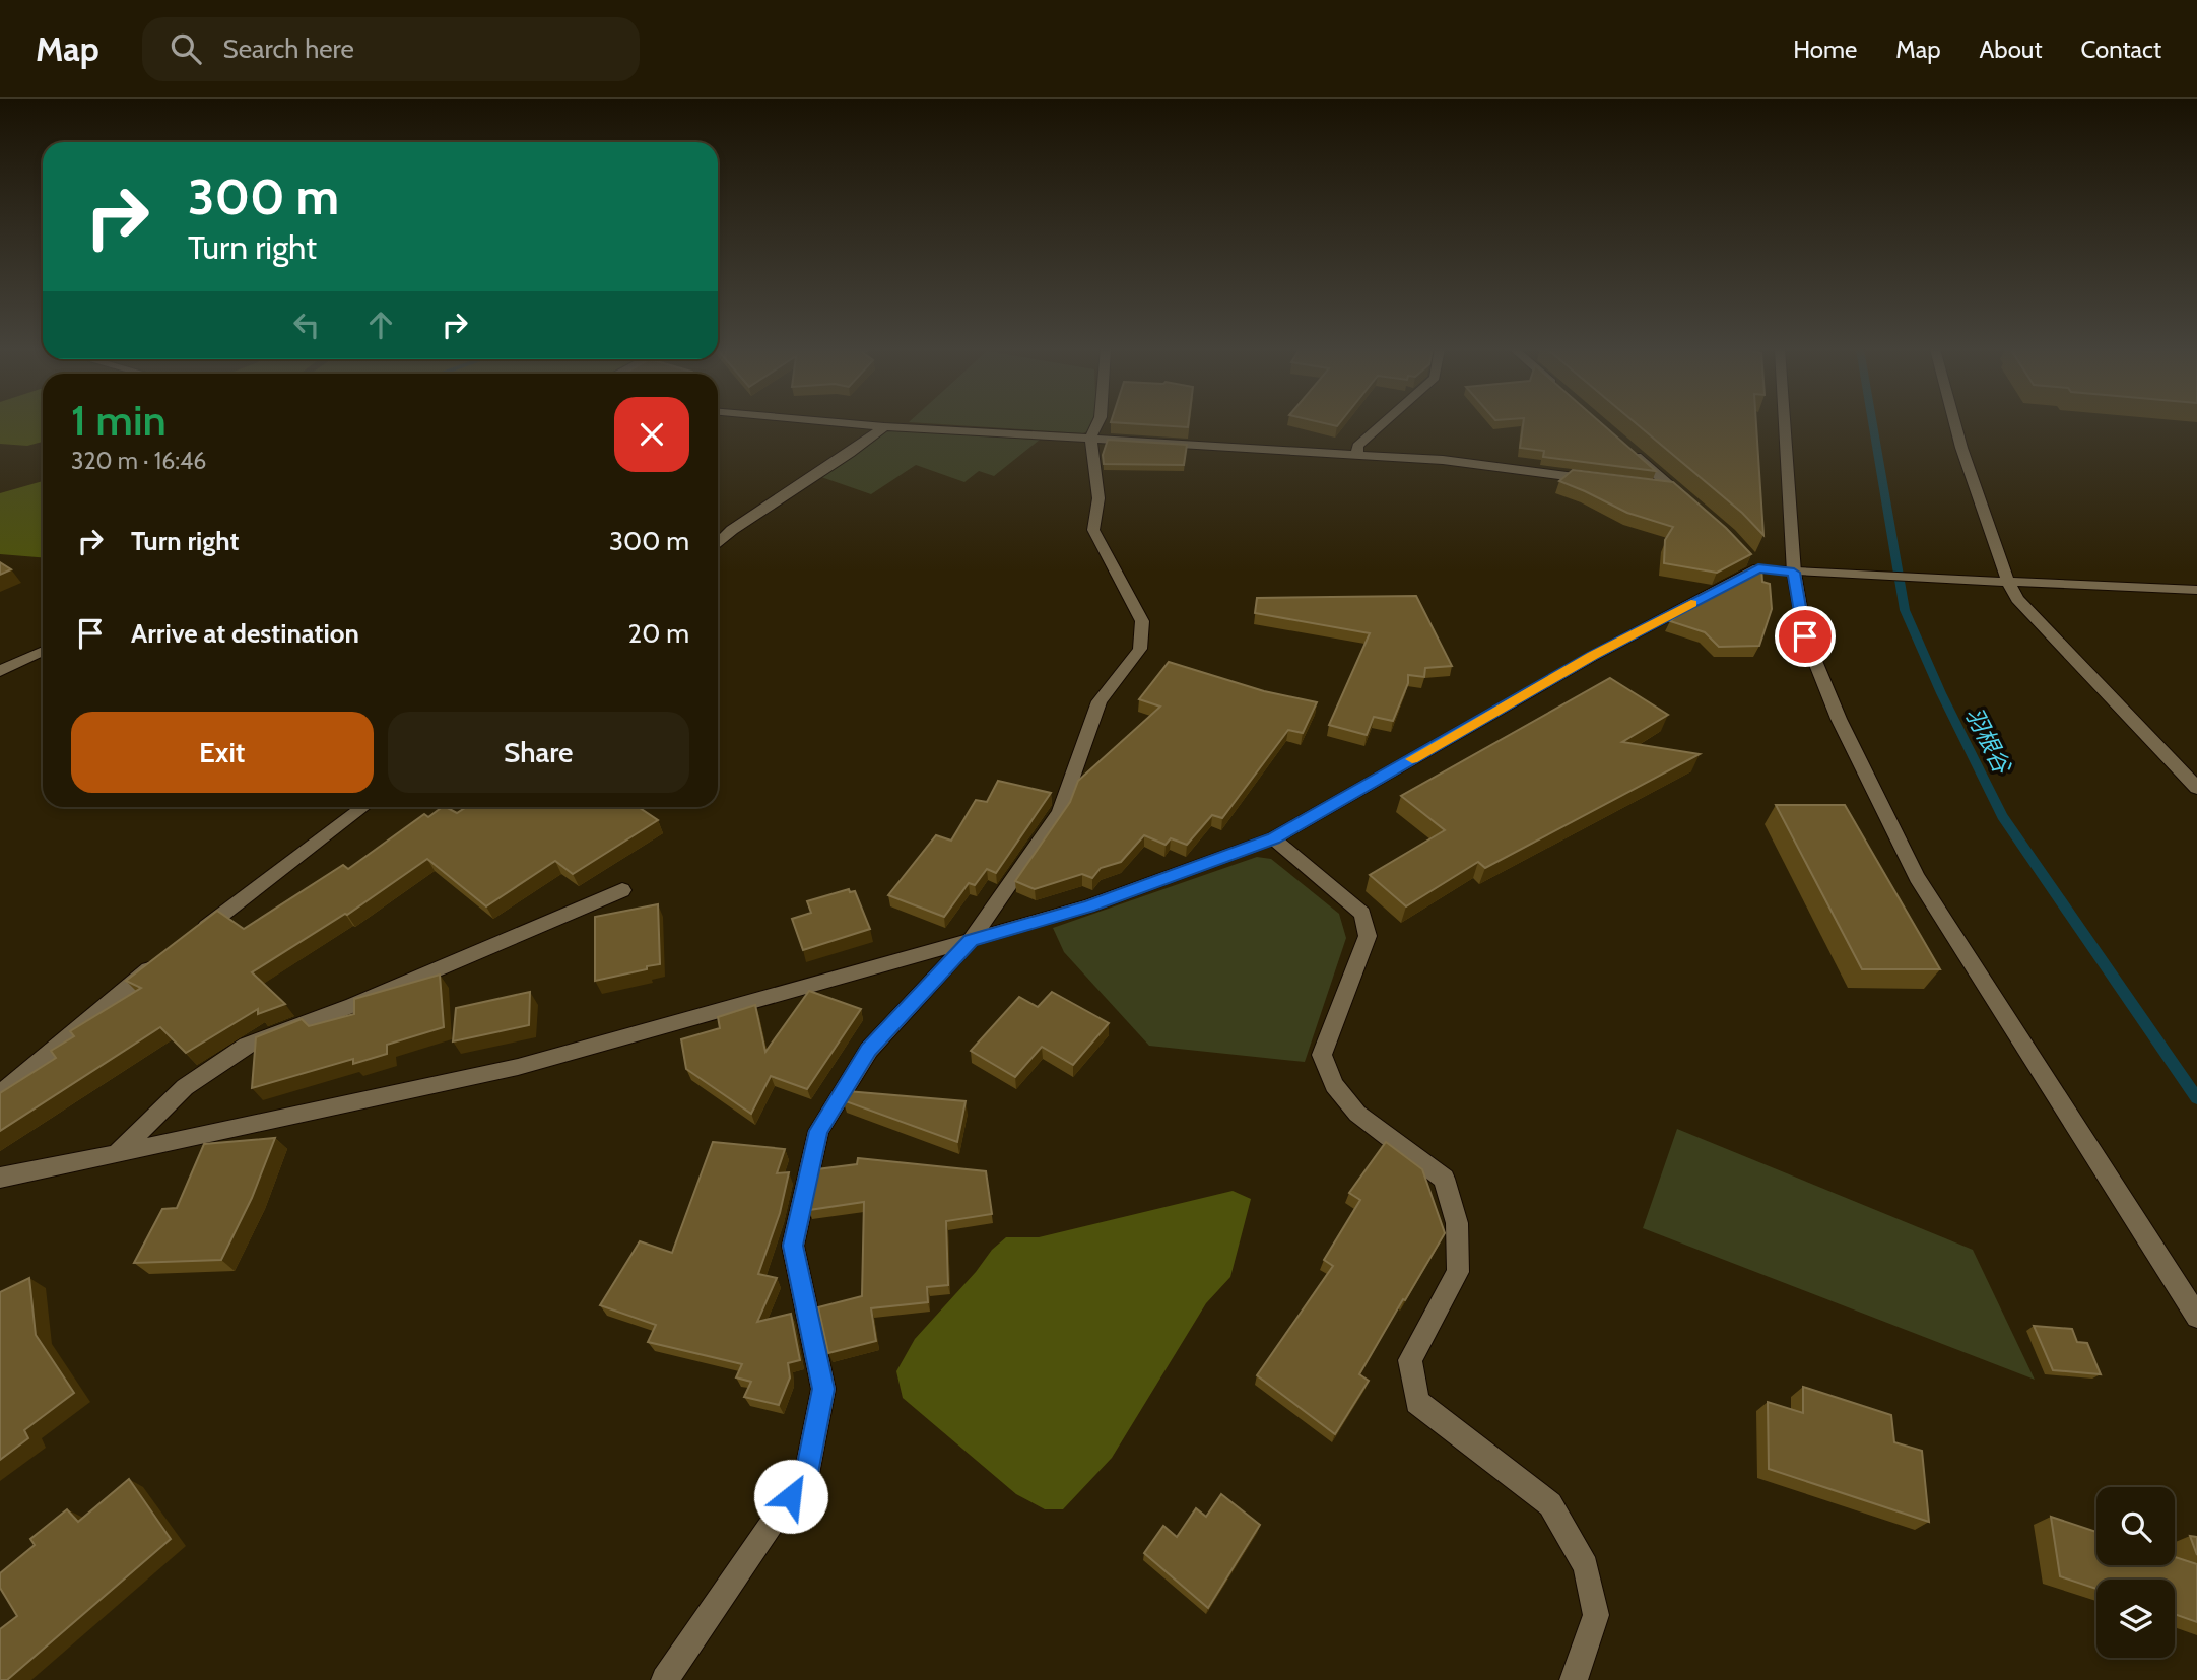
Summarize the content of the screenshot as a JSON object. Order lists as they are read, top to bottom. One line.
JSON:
{"water":["羽根谷"],"page":{"header":"Map","search":"Search here","nav":["Home","Map","About","Contact"],"turn":["300 m","Turn right"],"heading":["1 min","320 m · 16:46"],"list":[{"name":"Turn right","value":"300 m"},{"name":"Arrive at destination","value":"20 m"}],"buttons":["Exit","Share"]}}
